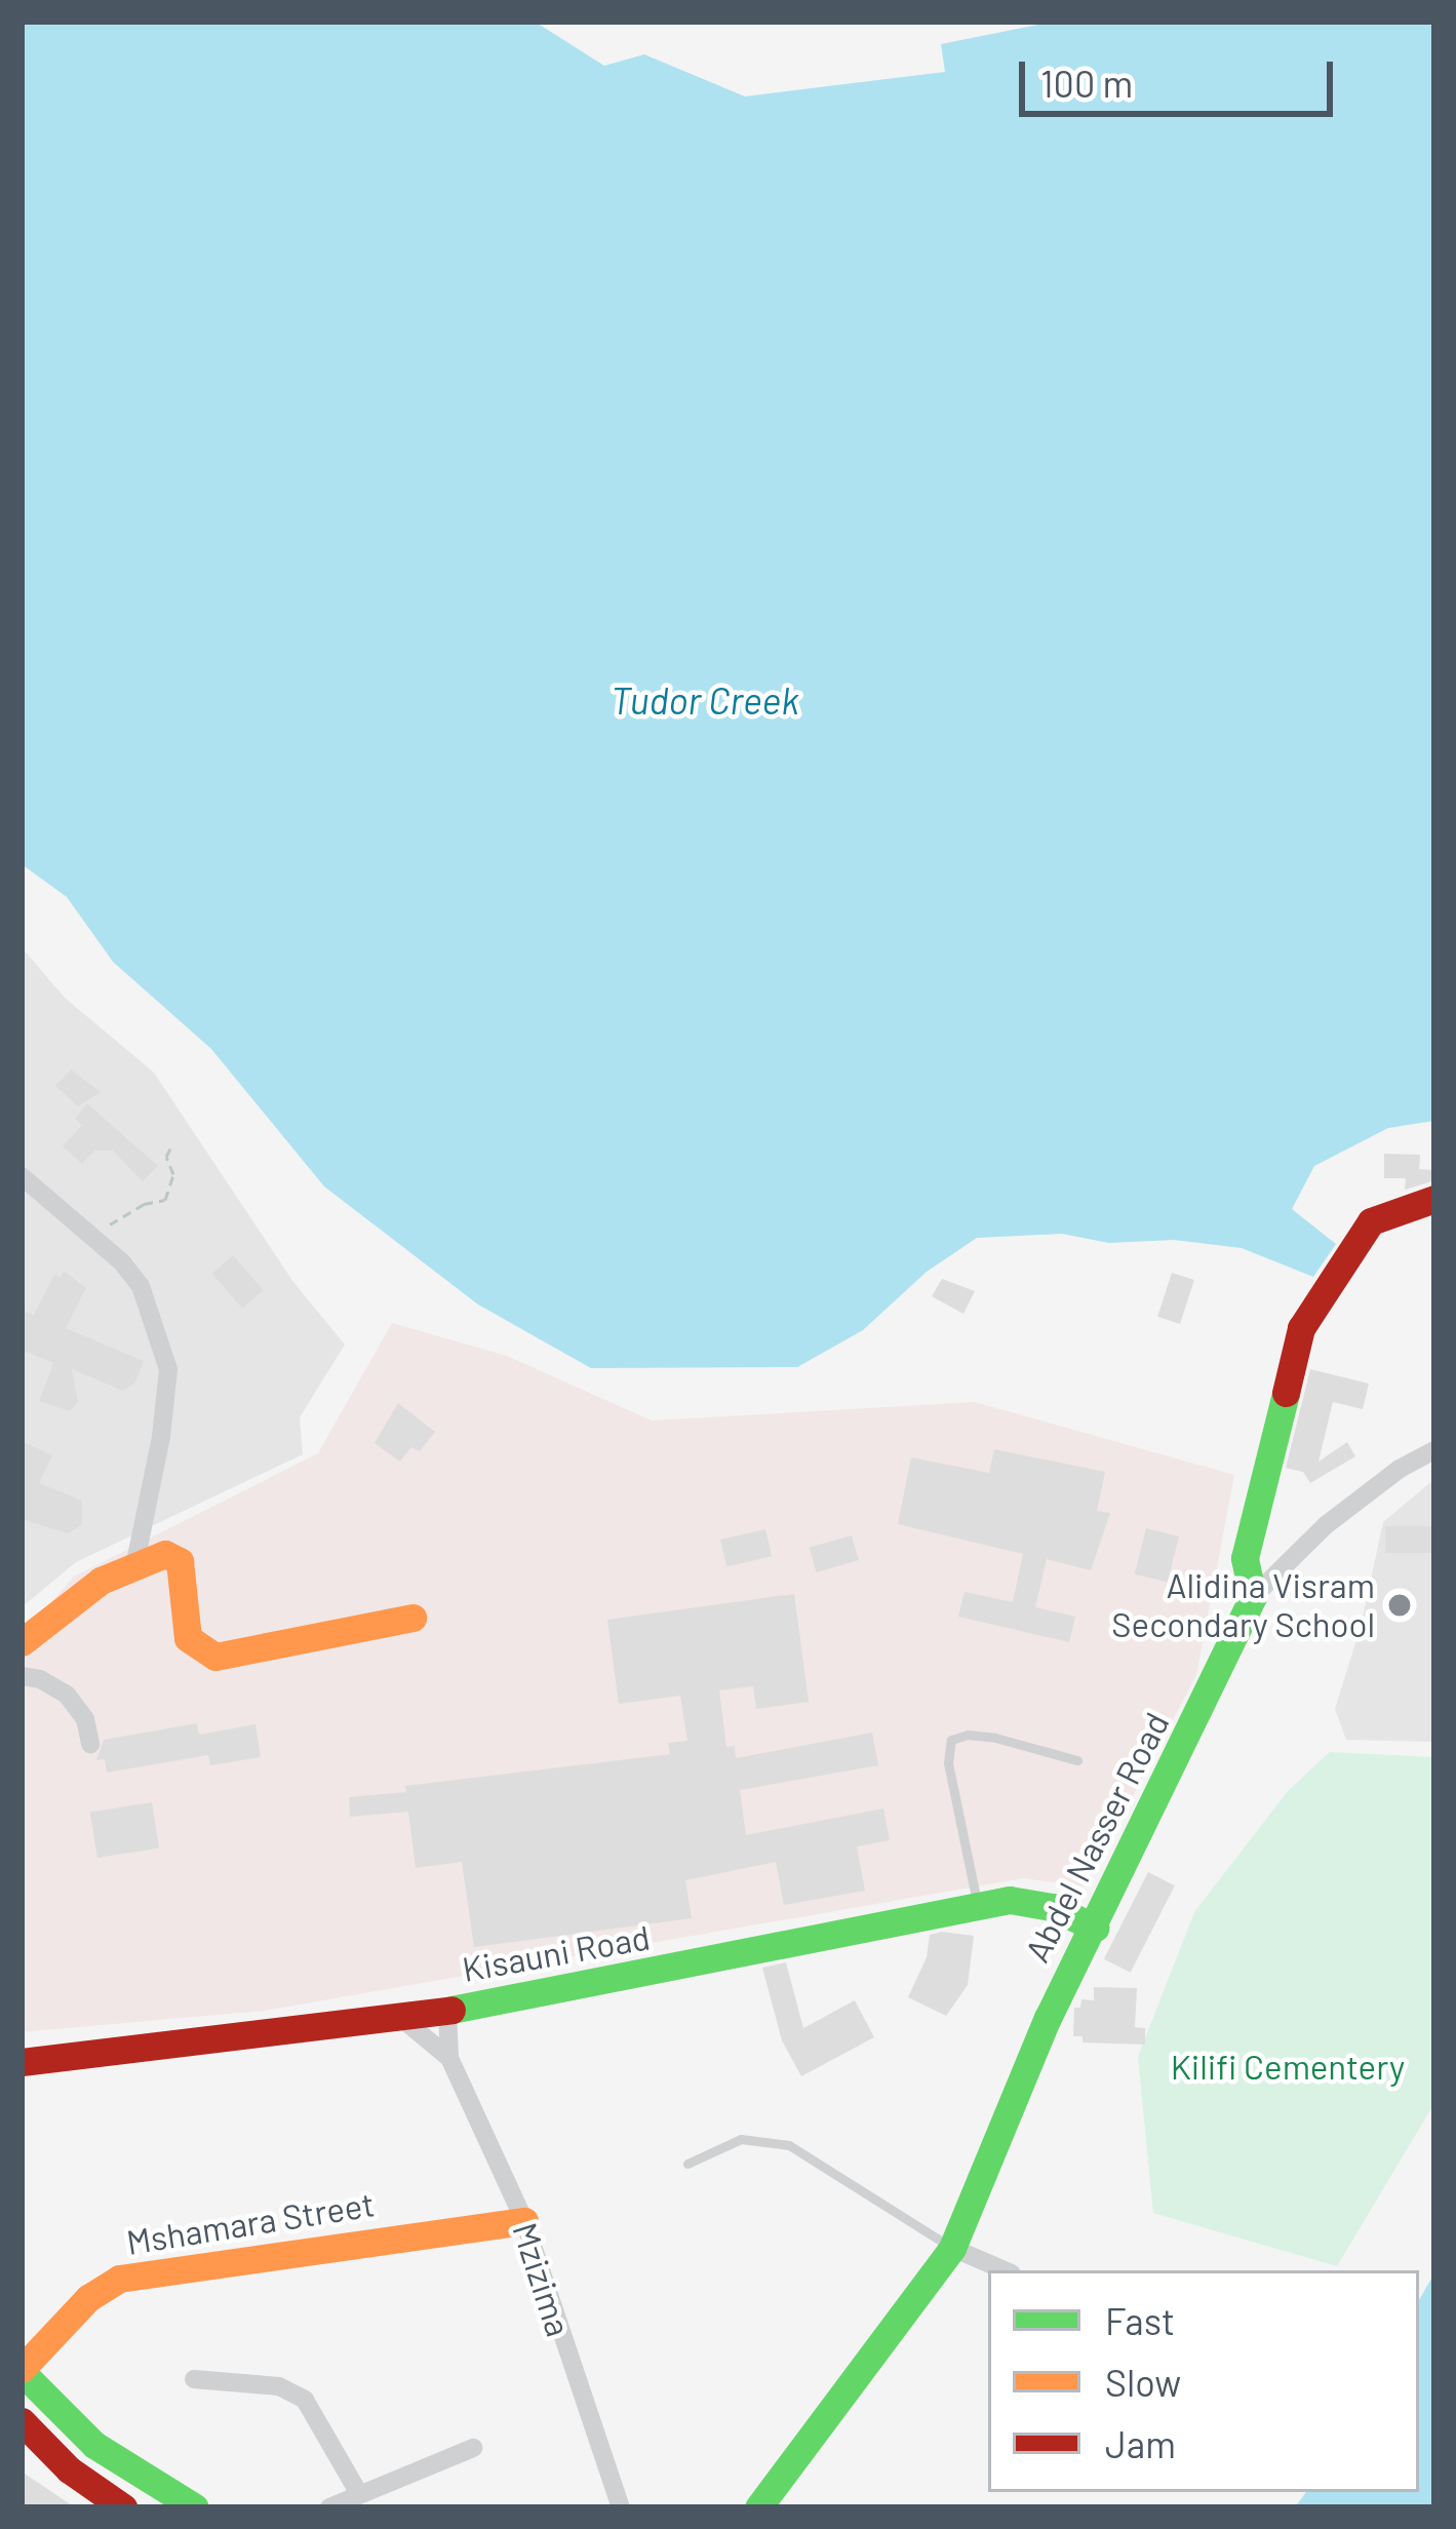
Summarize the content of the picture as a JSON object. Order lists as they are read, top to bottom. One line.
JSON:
{"streets":{"street":["Abdel Nasser Road","Kisauni Road","Mshamara Street","Mzizima"]},"crossings":[["Abdel Nasser Road","Kisauni Road"],["Mshamara Street","Mzizima"]],"water":["Tudor Creek"],"parks":["Kilifi Cementery"],"places":["Alidina Visram Secondary School"],"legend":["Fast","Slow","Jam"],"scale_bar":"100 m"}
